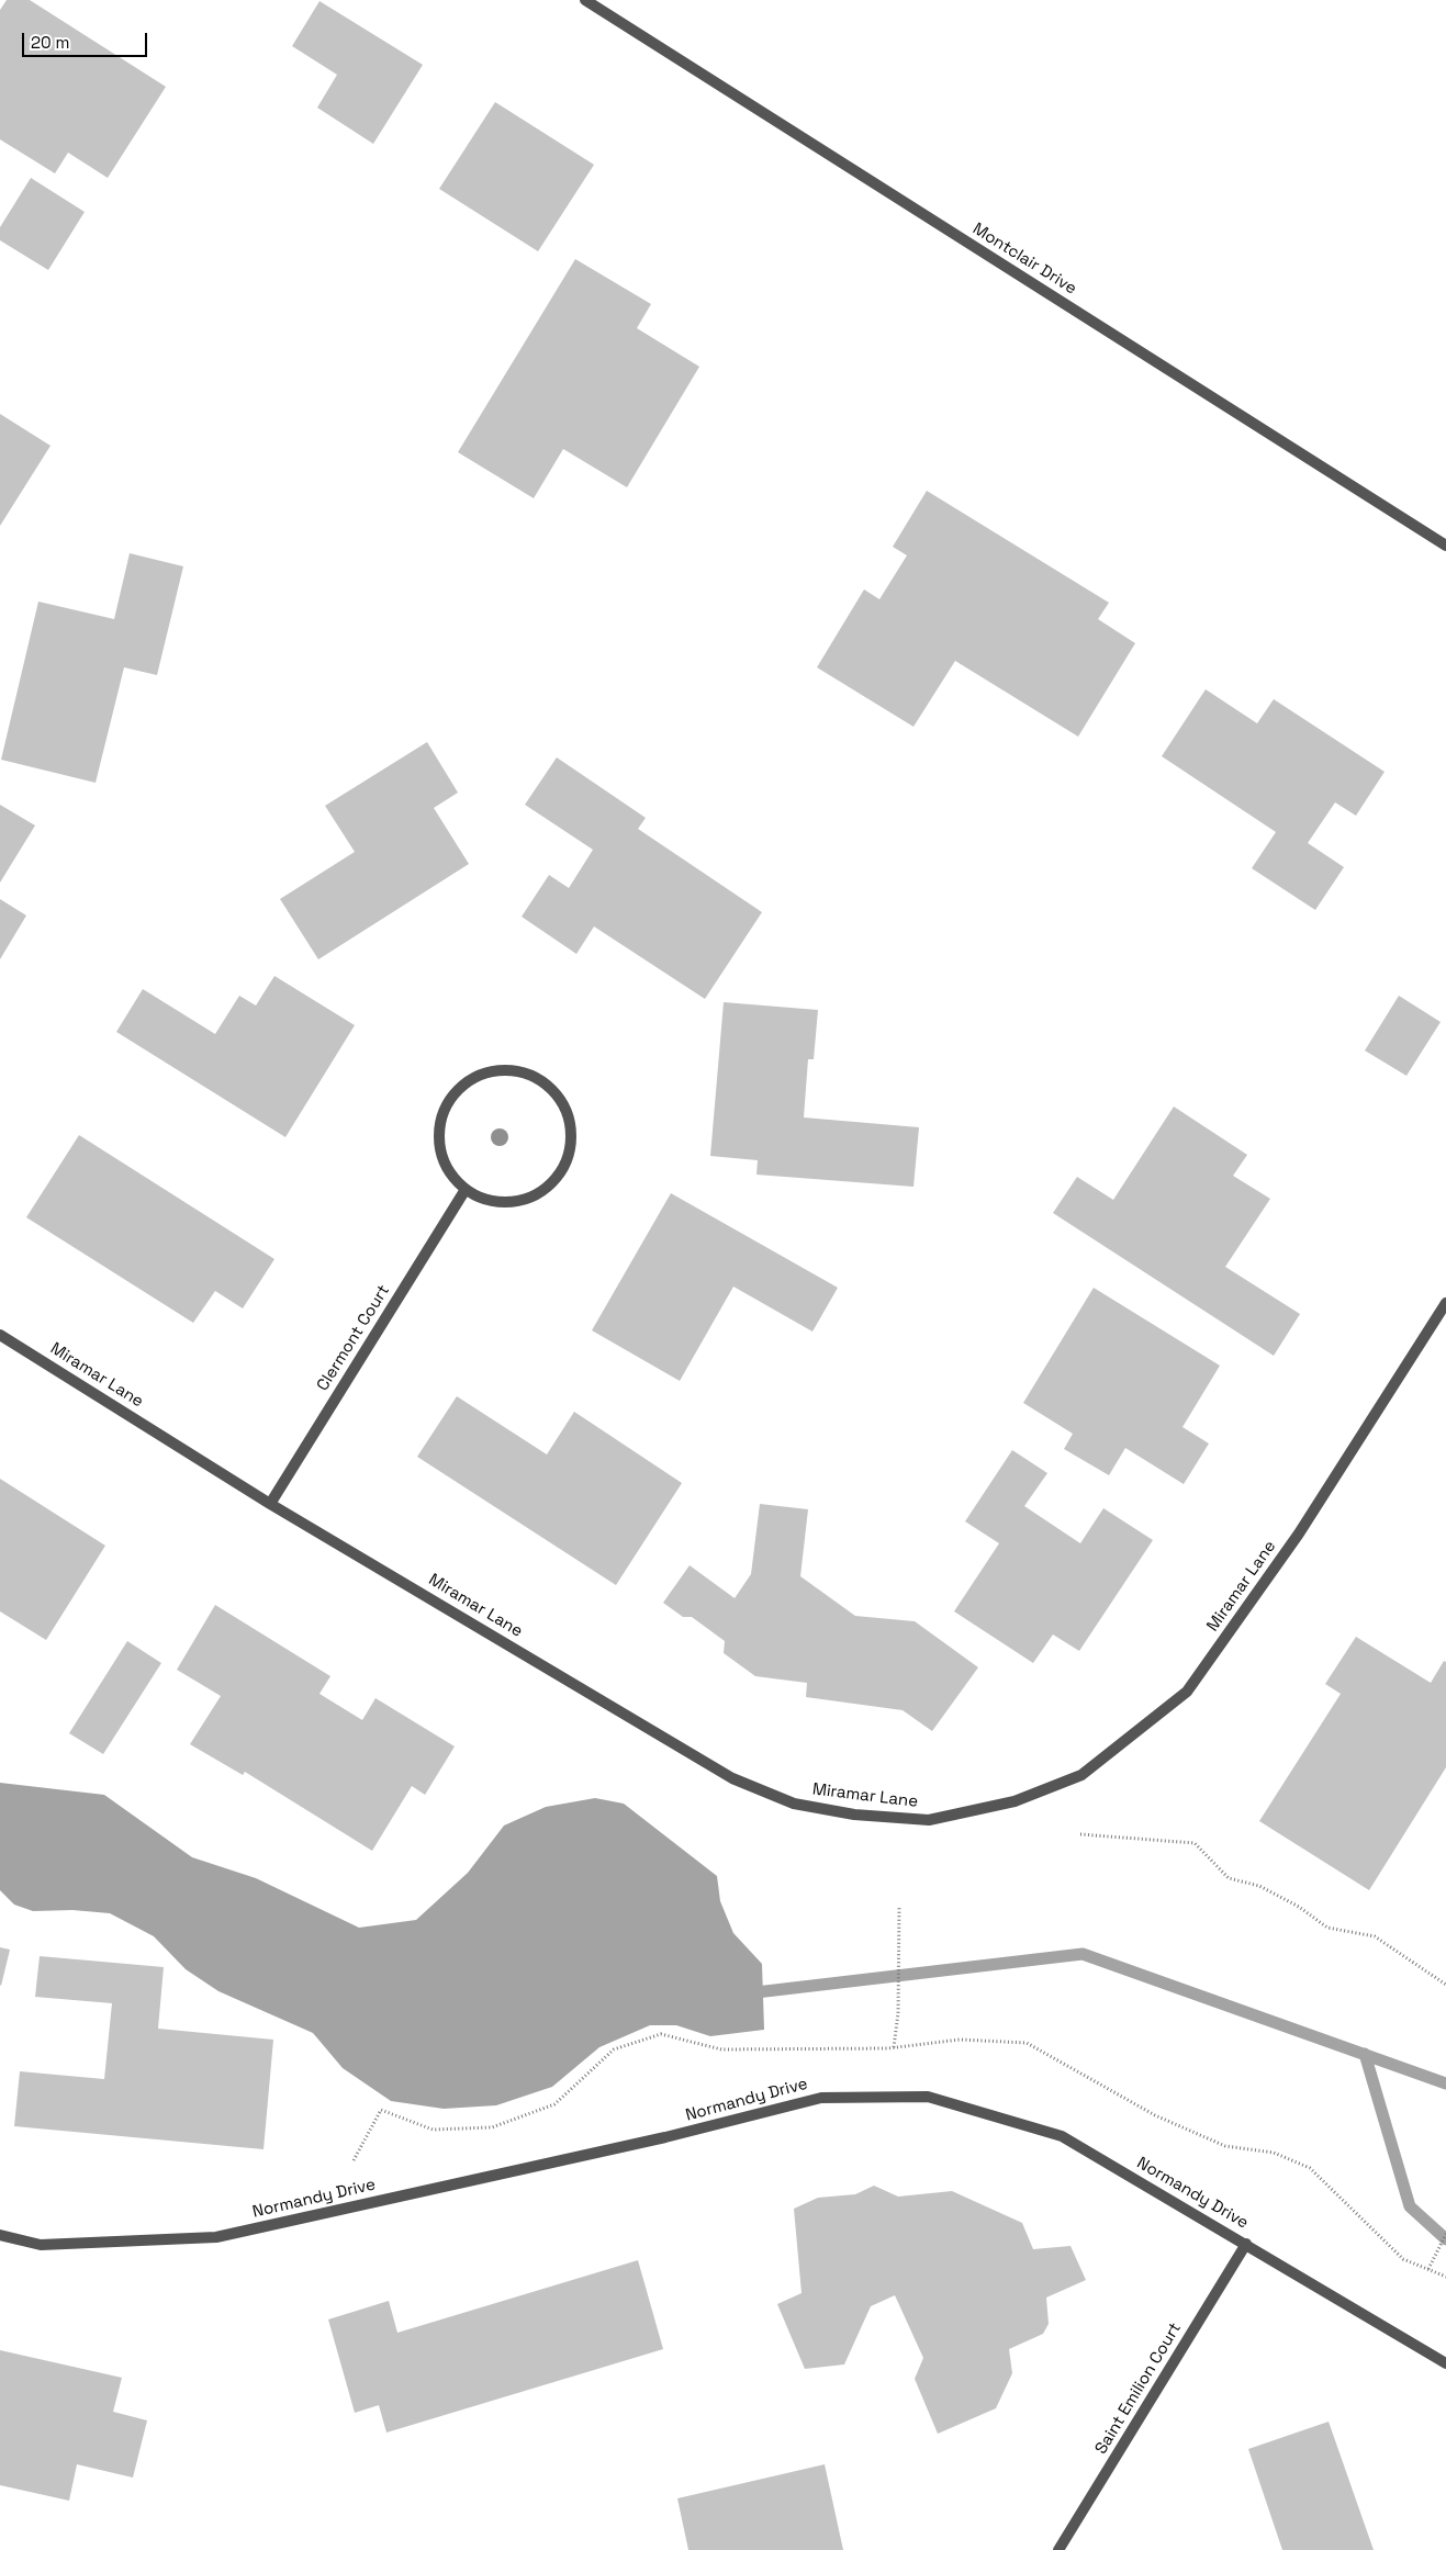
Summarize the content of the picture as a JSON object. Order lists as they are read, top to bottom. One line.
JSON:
{"streets":{"street":["Montclair Drive","Clermont Court","Miramar Lane","Normandy Drive","Saint Emilion Court"]},"crossings":[["Clermont Court","Miramar Lane"],["Normandy Drive","Saint Emilion Court"]],"scale_bar":"20 m"}
